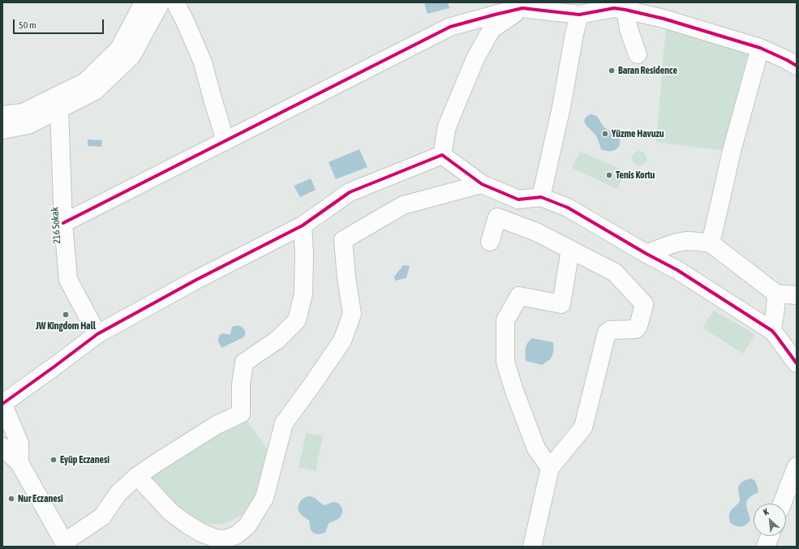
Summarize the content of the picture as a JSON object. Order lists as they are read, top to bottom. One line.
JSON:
{"streets":{"street":["216 Sokak"]},"places":["Baran Residence","Yüzme Havuzu","Tenis Kortu","JW Kingdom Hall","Eyüp Eczanesi","Nur Eczanesi"],"scale_bar":"50 m","north":"top left"}
